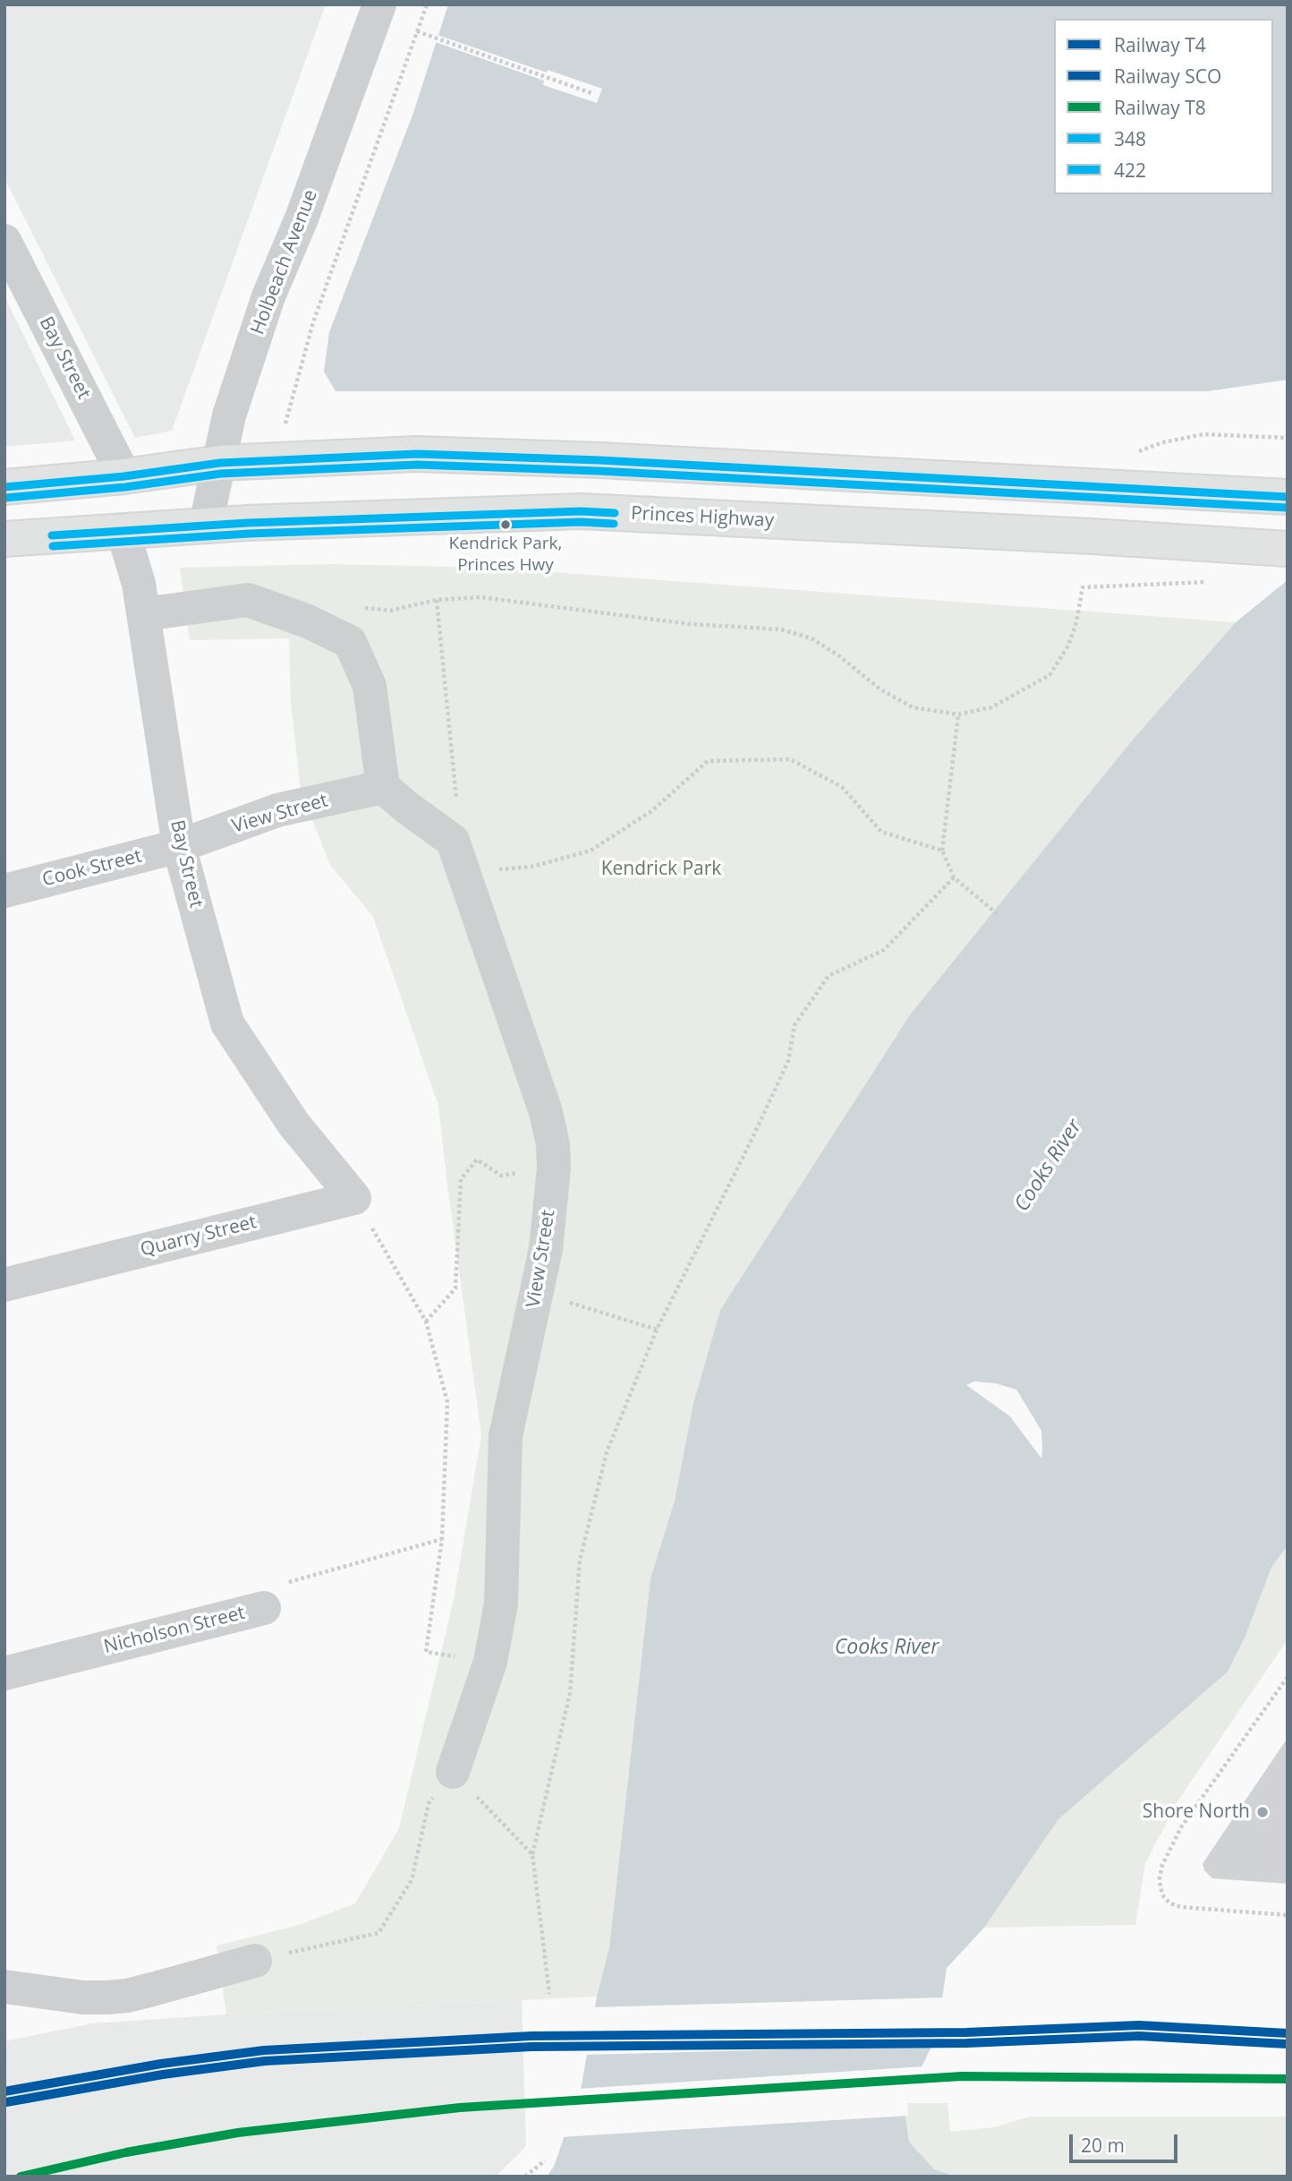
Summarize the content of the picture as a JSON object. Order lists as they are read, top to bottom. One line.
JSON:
{"streets":{"highway":["Princes Highway"],"street":["Holbeach Avenue","Bay Street","View Street","Cook Street","Quarry Street","Nicholson Street"]},"crossings":[["Holbeach Avenue","Princes Highway"],["Bay Street","Princes Highway"],["Bay Street","View Street"],["Bay Street","Cook Street"],["Bay Street","Quarry Street"],["View Street","Cook Street"]],"water":["Cooks River"],"parks":["Kendrick Park"],"places":["Kendrick Park, Princes Hwy","Shore North"],"lines":["transit line 348","transit line 422","rail line T4","rail line SCO","rail line T8"],"legend":["Railway T4","Railway SCO","Railway T8","348","422"],"scale_bar":"20 m"}
